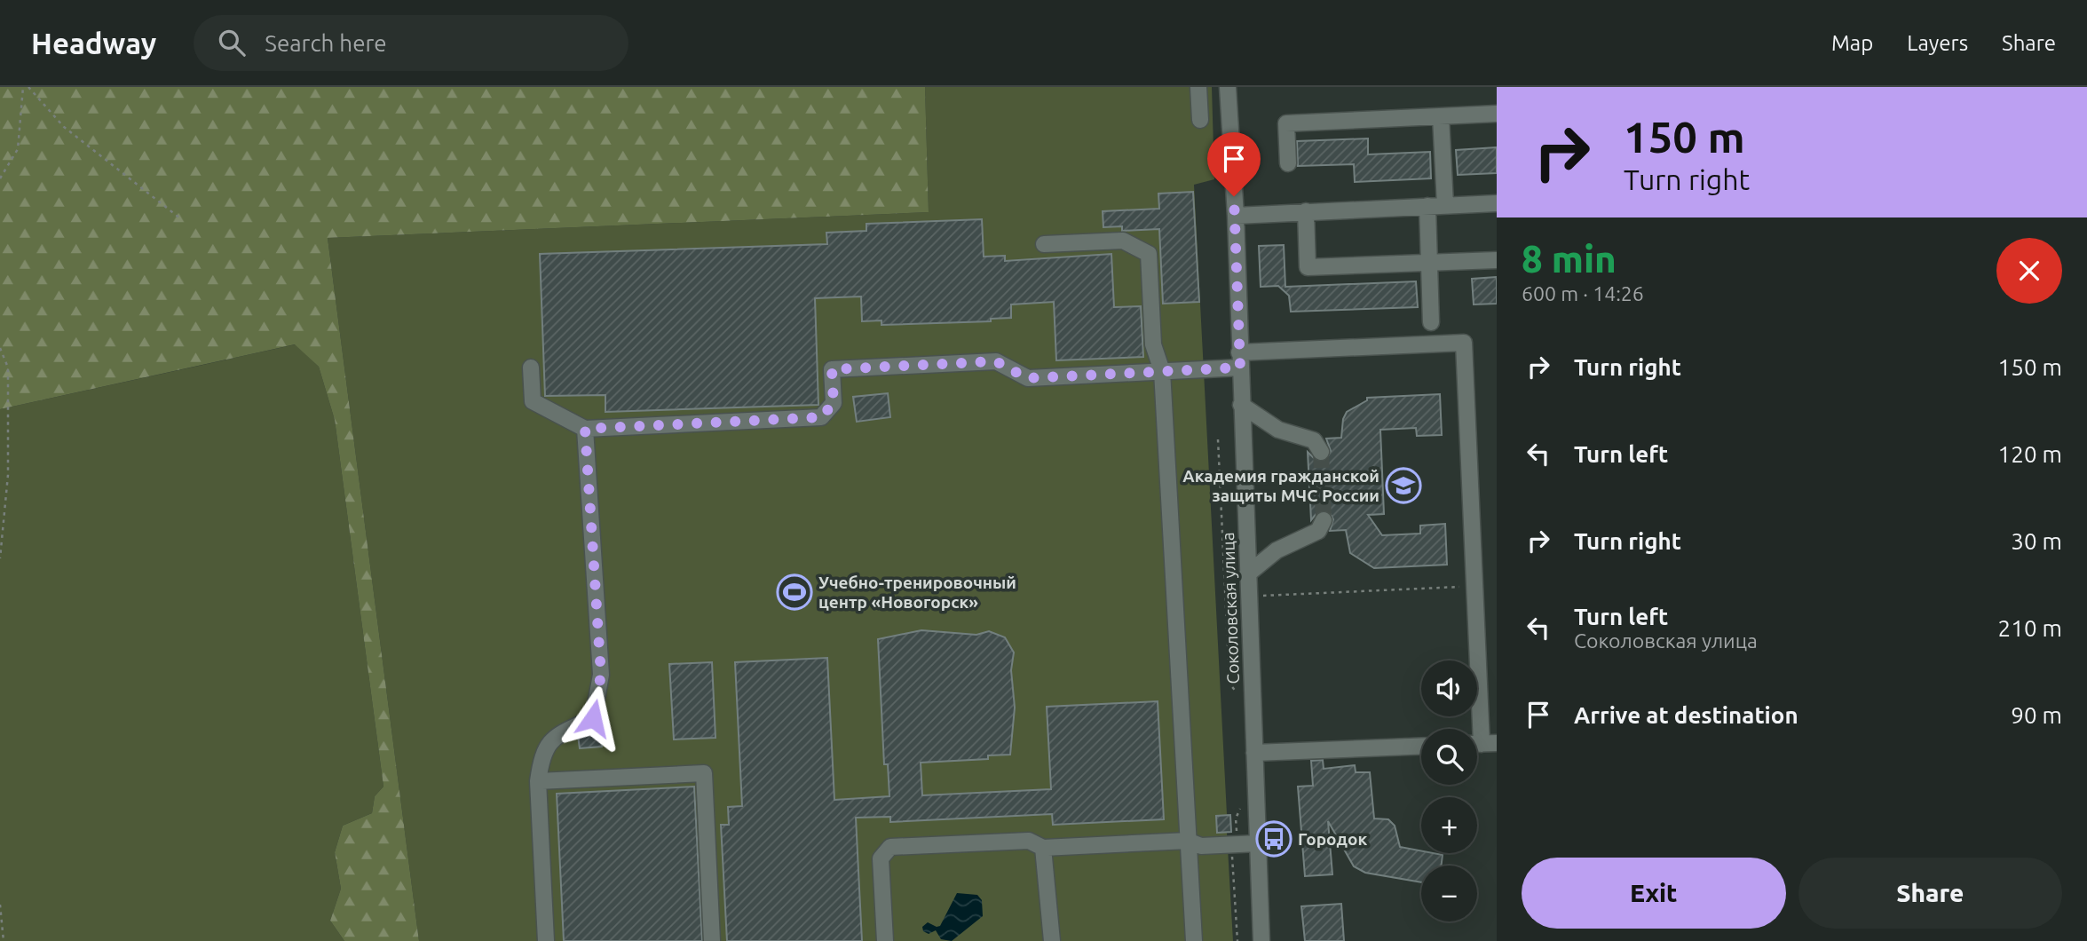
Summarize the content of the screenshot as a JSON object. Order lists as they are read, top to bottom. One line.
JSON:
{"streets":{"street":["Соколовская улица"]},"places":{"school or university":["Академия гражданской защиты МЧС России"],"sports":["Учебно-тренировочный центр «Новогорск»"],"bus stop":["Городок"]},"page":{"header":"Headway","search":"Search here","nav":["Map","Layers","Share"],"turn":["150 m","Turn right"],"heading":["8 min","600 m · 14:26"],"list":[{"name":"Turn right","value":"150 m"},{"name":"Turn left","value":"120 m"},{"name":"Turn right","value":"30 m"},{"name":"Turn left","note":"Соколовская улица","value":"210 m"},{"name":"Arrive at destination","value":"90 m"}],"map_buttons":["+","−"],"buttons":["Exit","Share"]}}
